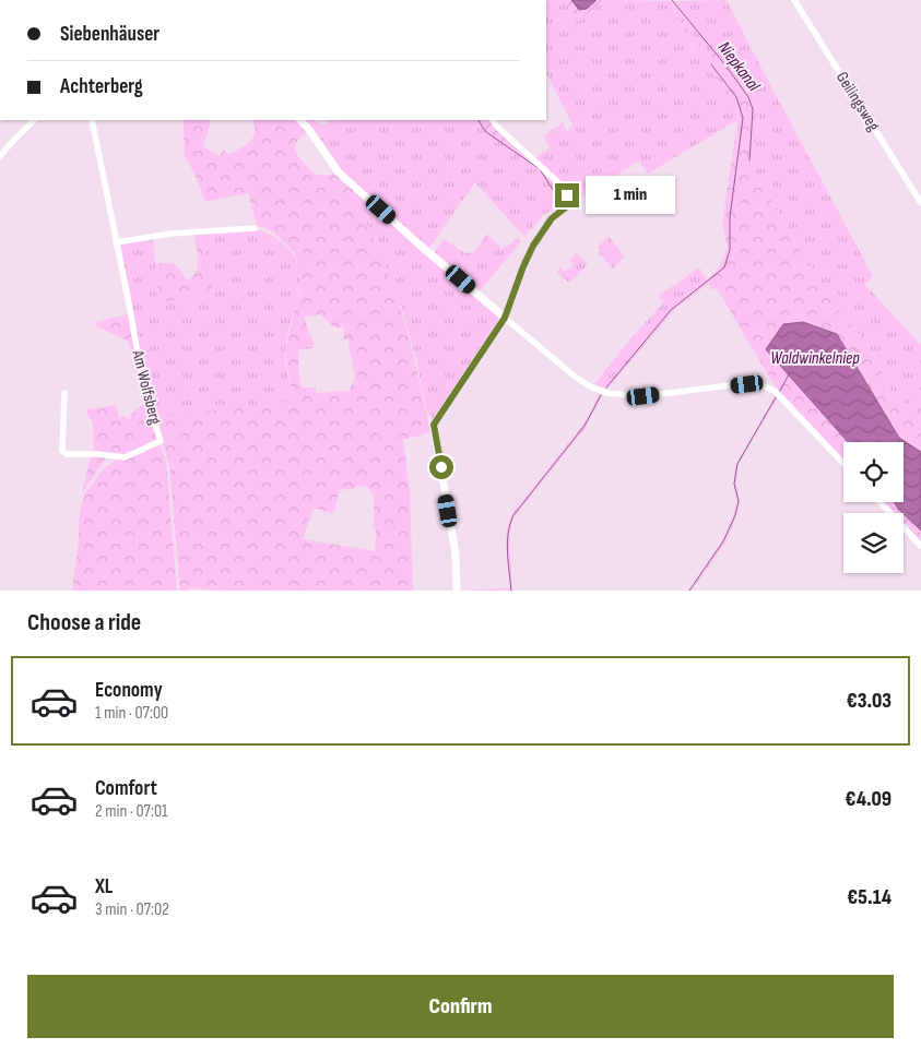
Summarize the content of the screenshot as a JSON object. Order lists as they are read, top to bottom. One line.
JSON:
{"streets":{"street":["Geilingsweg","Am Wolfsberg"]},"water":["Niepkanal","Waldwinkelniep"],"page":{"banner":["Siebenhäuser","Achterberg"],"bubble":"1 min","heading":"Choose a ride","list":[{"name":"Economy","note":"1 min · 07:00","value":"€3.03"},{"name":"Comfort","note":"2 min · 07:01","value":"€4.09"},{"name":"XL","note":"3 min · 07:02","value":"€5.14"}],"buttons":"Confirm"}}
